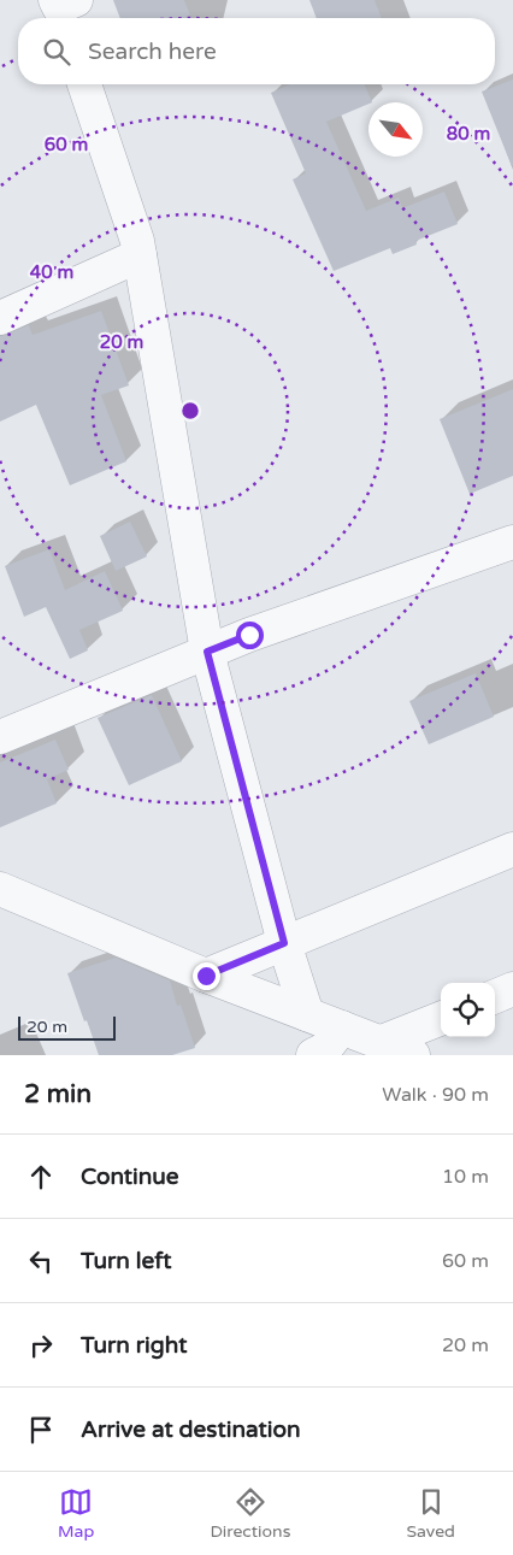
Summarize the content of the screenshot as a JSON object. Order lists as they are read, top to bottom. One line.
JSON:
{"scale_bar":"20 m","north":"bottom right","page":{"search":"Search here","scale":"20 m","heading":["2 min","Walk · 90 m"],"list":[["Continue","10 m"],["Turn left","60 m"],["Turn right","20 m"],"Arrive at destination"],"nav":["Map","Directions","Saved"]},"rings":["80 m","60 m","40 m","20 m"]}
